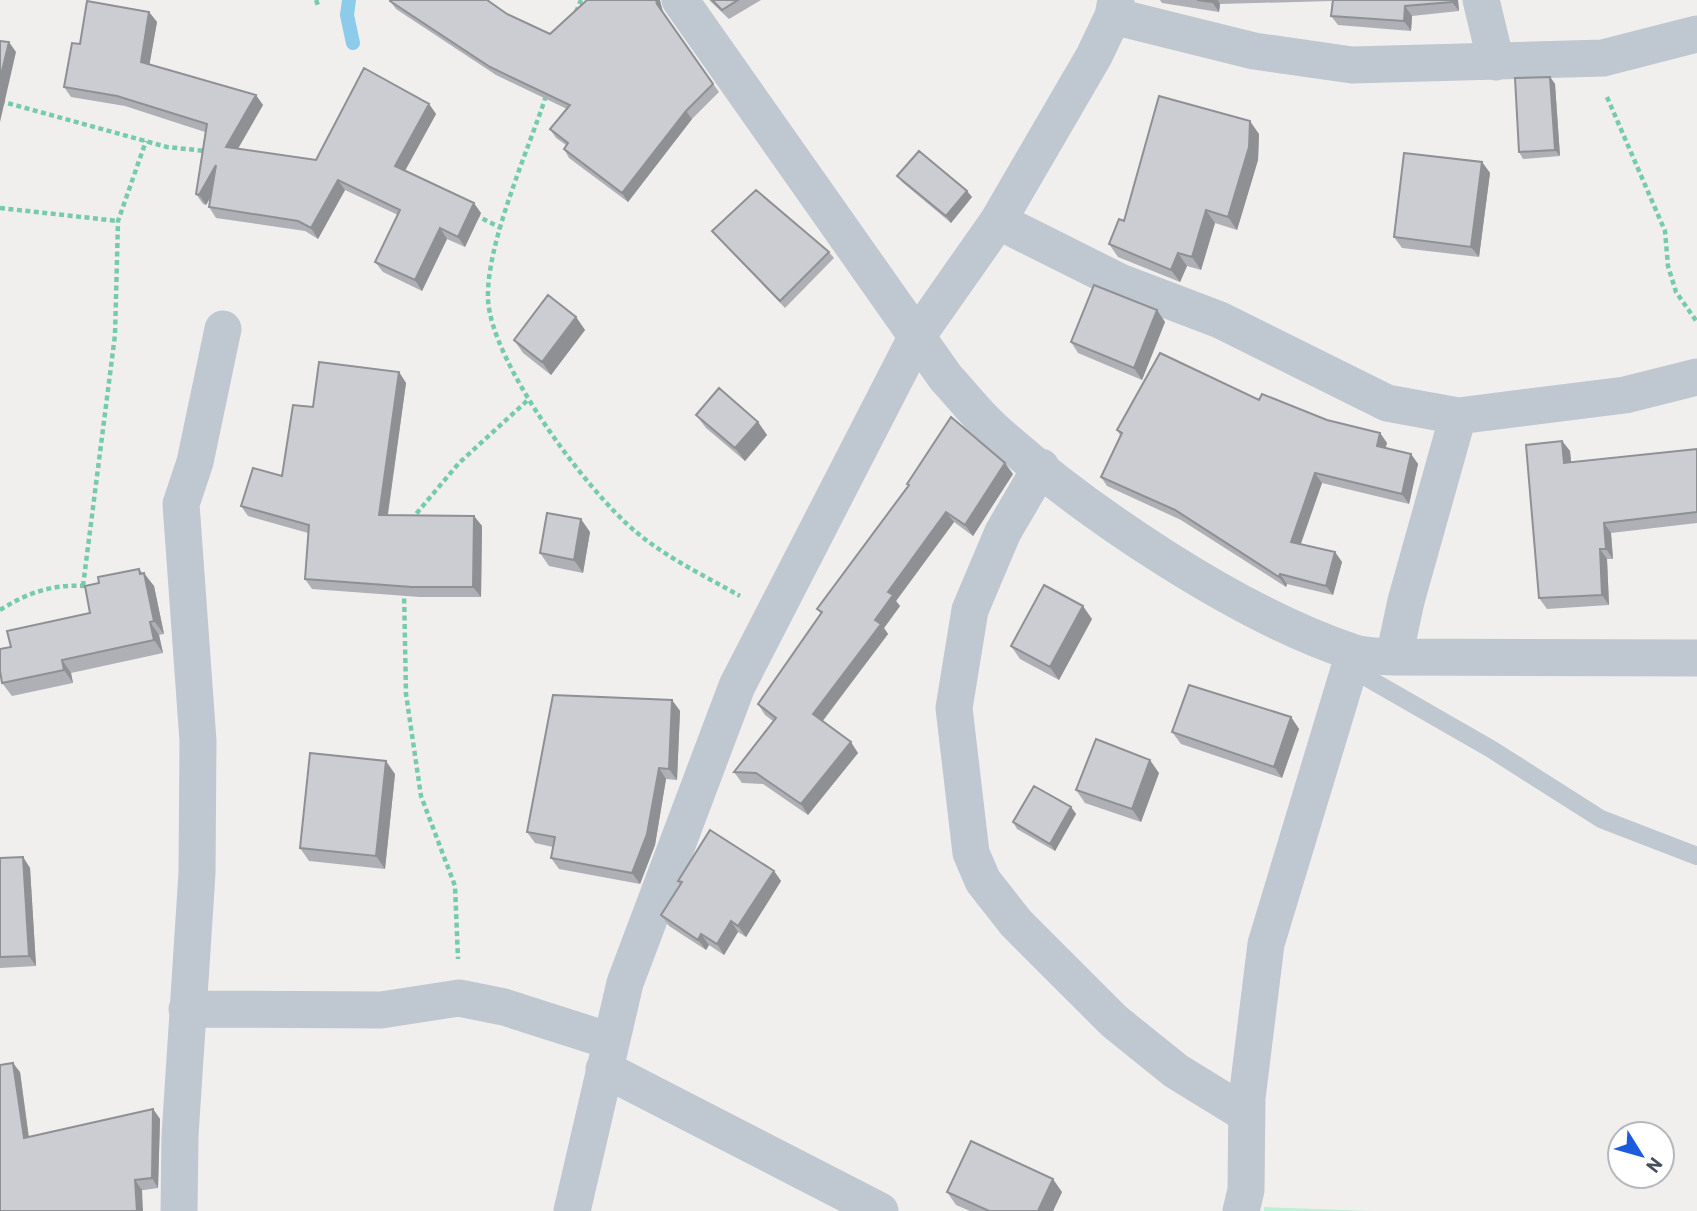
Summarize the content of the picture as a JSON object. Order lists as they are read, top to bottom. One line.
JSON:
{"north":"bottom right"}
